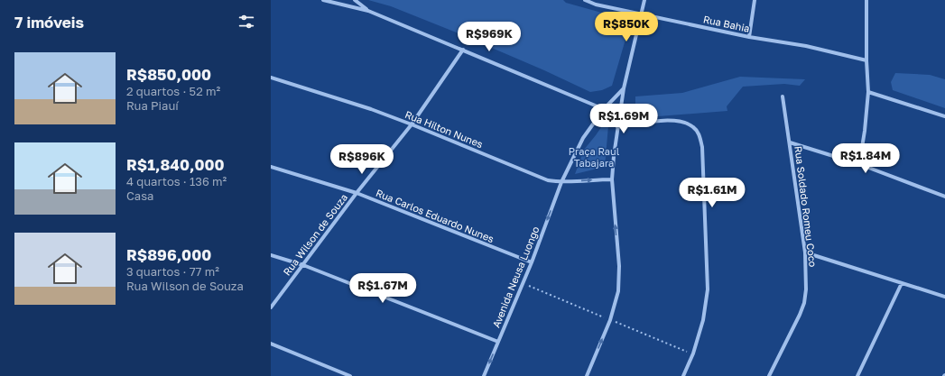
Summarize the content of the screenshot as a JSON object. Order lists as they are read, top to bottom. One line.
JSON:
{"streets":{"street":["Rua Bahia","Rua Hilton Nunes","Rua Soldado Romeu Coco","Rua Carlos Eduardo Nunes","Rua Wilson de Souza","Avenida Neusa Luongo"]},"crossings":[["Rua Hilton Nunes","Rua Wilson de Souza"],["Rua Hilton Nunes","Avenida Neusa Luongo"],["Rua Carlos Eduardo Nunes","Rua Wilson de Souza"],["Rua Carlos Eduardo Nunes","Avenida Neusa Luongo"]],"one_way":["Avenida Neusa Luongo"],"parks":["Praça Raul Tabajara"],"page":{"heading":"7 imóveis","price":["R$850K","R$969K","R$1.69M","R$1.84M","R$896K","R$1.61M","R$1.67M"],"list":[{"name":"R$850,000","note":"2 quartos · 52 m² · Rua Piauí"},{"name":"R$1,840,000","note":"4 quartos · 136 m² · Casa"},{"name":"R$896,000","note":"3 quartos · 77 m² · Rua Wilson de Souza"}]}}
